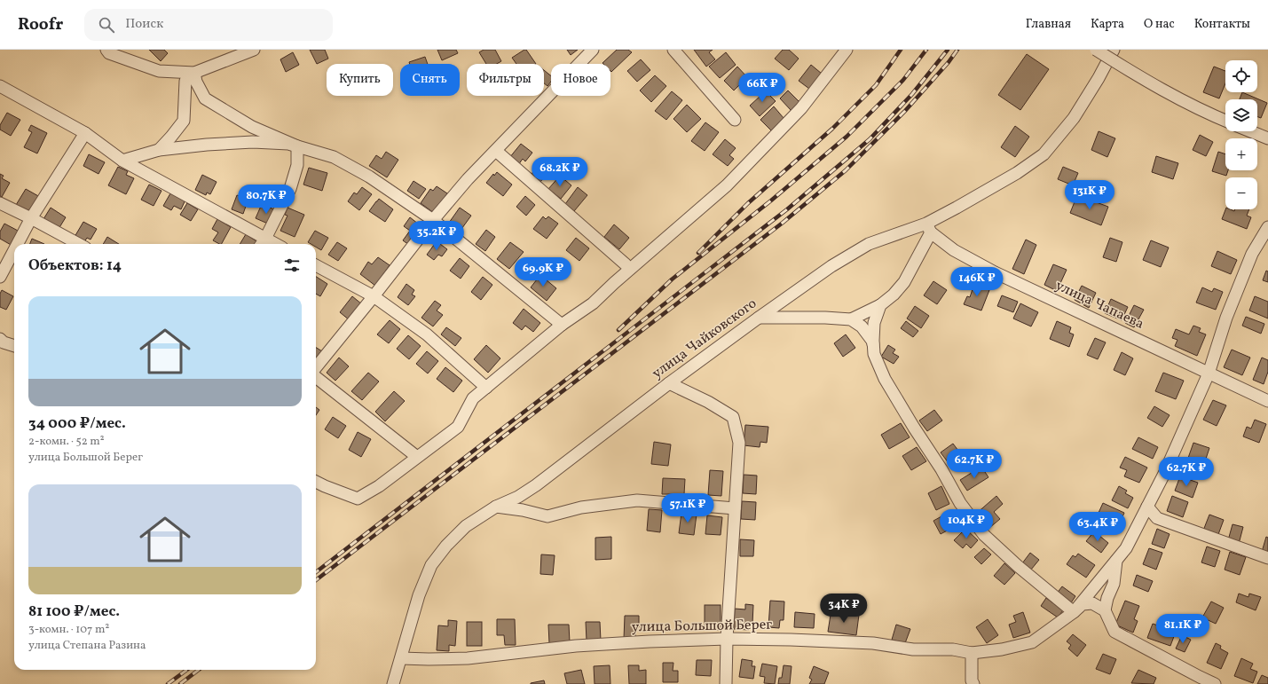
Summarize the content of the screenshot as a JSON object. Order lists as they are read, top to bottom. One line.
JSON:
{"streets":{"street":["улица Чапаева","улица Чайковского","улица Большой Берег"]},"crossings":[["улица Чапаева","улица Чайковского"],["улица Чайковского","улица Большой Берег"]],"page":{"header":"Roofr","search":"Поиск","nav":["Главная","Карта","О нас","Контакты"],"map_buttons":["+","−"],"chip":["Купить","Снять","Фильтры","Новое"],"price":["66K ₽","68.2K ₽","131K ₽","80.7K ₽","35.2K ₽","69.9K ₽","146K ₽","62.7K ₽","62.7K ₽","57.1K ₽","104K ₽","63.4K ₽","34K ₽","81.1K ₽"],"heading":"Объектов: 14","list":[{"name":"34 000 ₽/мес.","note":"2-комн. · 52 m² · улица Большой Берег"},{"name":"81 100 ₽/мес.","note":"3-комн. · 107 m² · улица Степана Разина"}]}}
